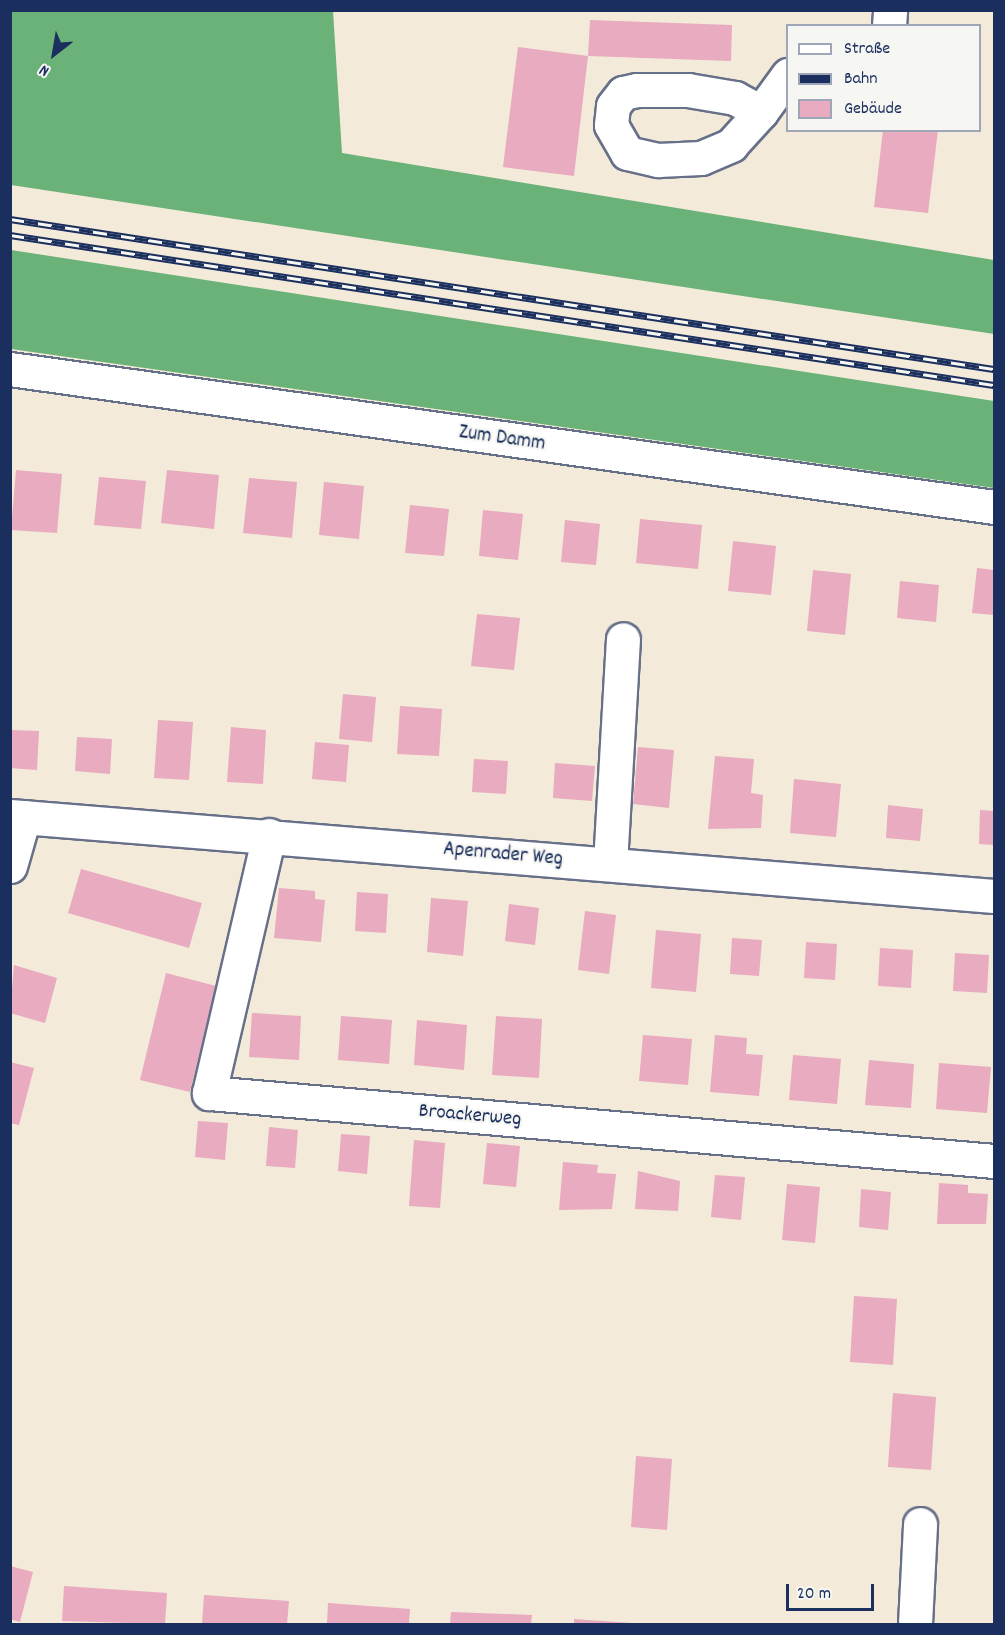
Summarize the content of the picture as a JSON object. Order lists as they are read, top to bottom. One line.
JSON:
{"streets":{"street":["Zum Damm","Apenrader Weg","Broackerweg"]},"crossings":[["Apenrader Weg","Broackerweg"]],"legend":["Straße","Bahn","Gebäude"],"scale_bar":"20 m","north":"bottom left"}
